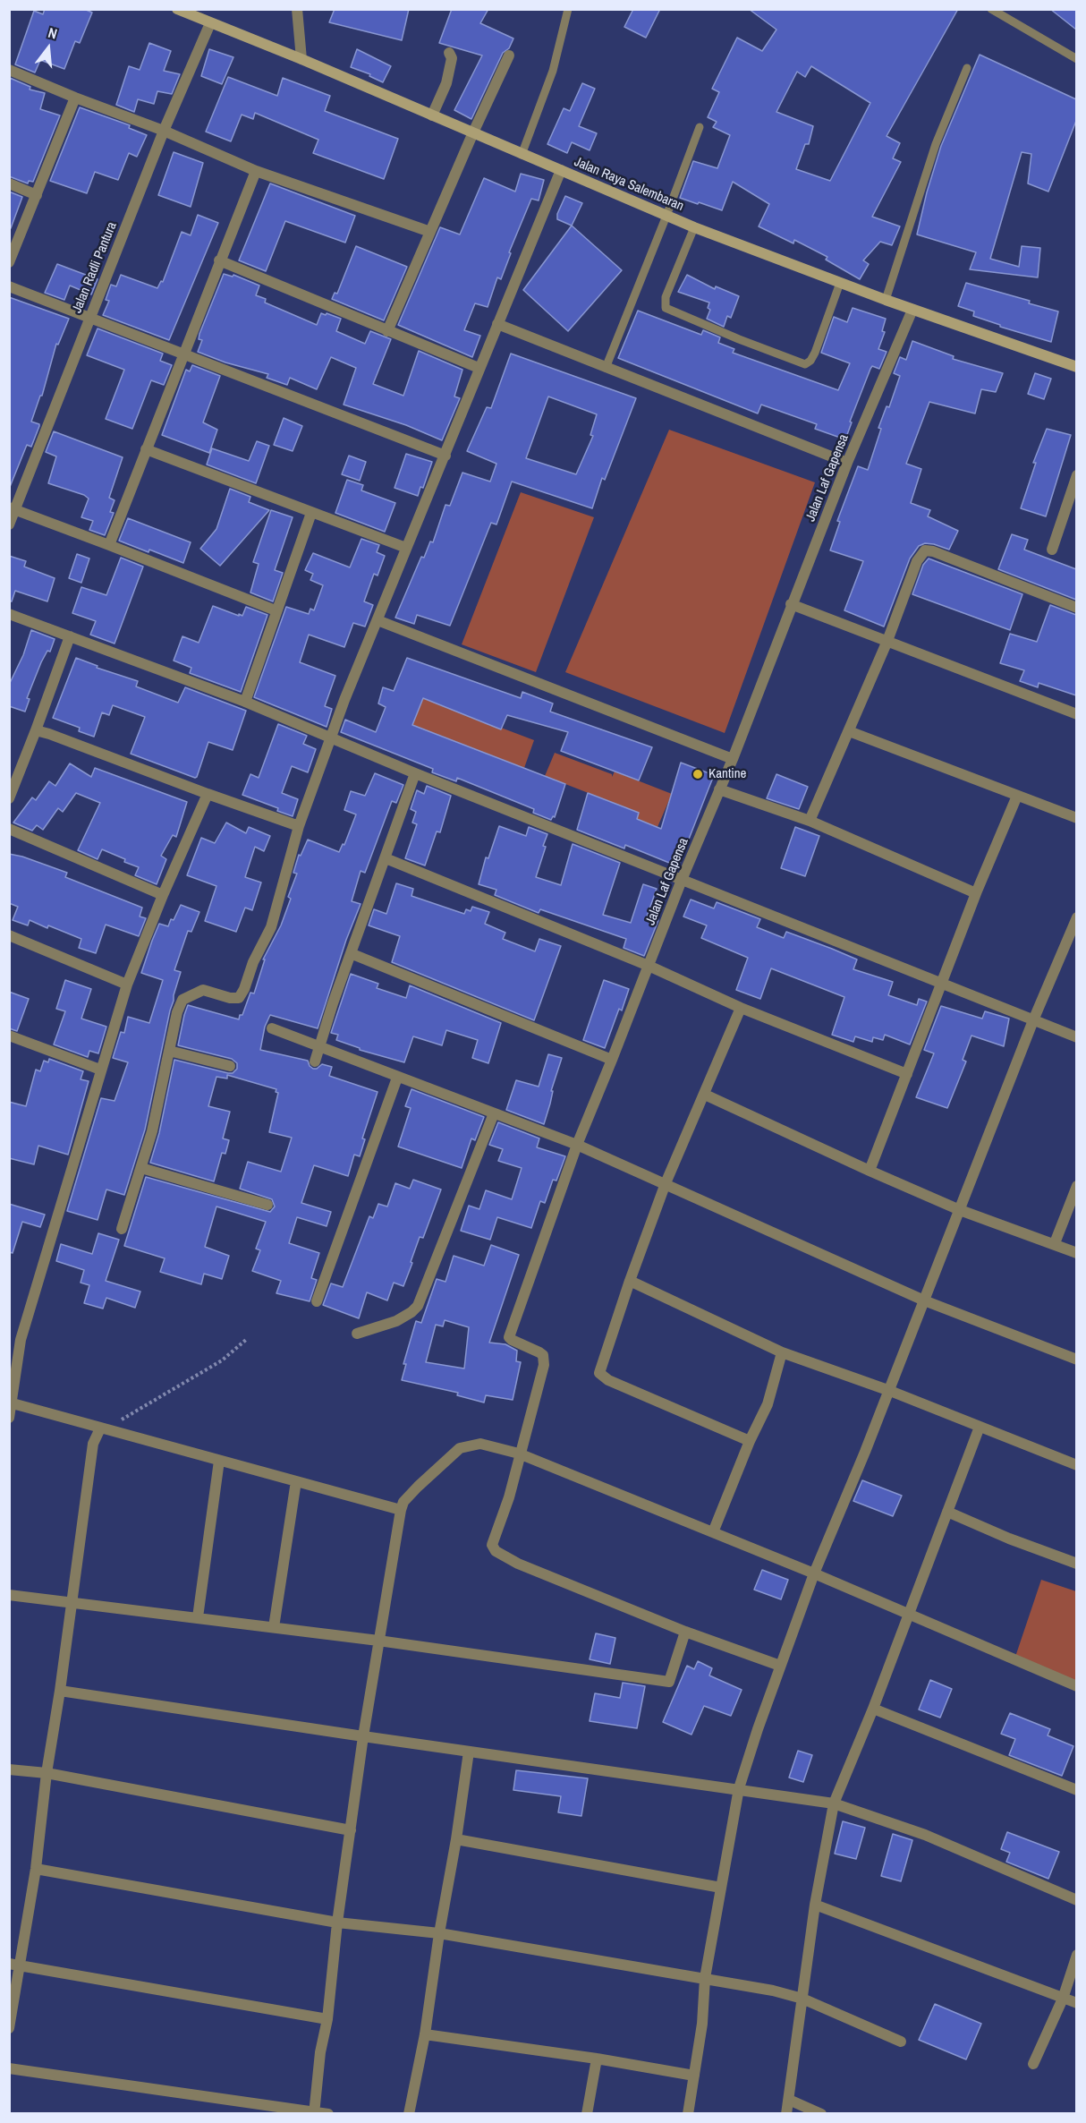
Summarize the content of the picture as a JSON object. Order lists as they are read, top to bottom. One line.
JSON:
{"streets":{"main road":["Jalan Raya Salembaran"],"street":["Jalan Radli Pantura","Jalan Laf Gapensa"]},"crossings":[["Jalan Raya Salembaran","Jalan Radli Pantura"],["Jalan Raya Salembaran","Jalan Laf Gapensa"]],"places":["Kantine"],"north":"top"}
